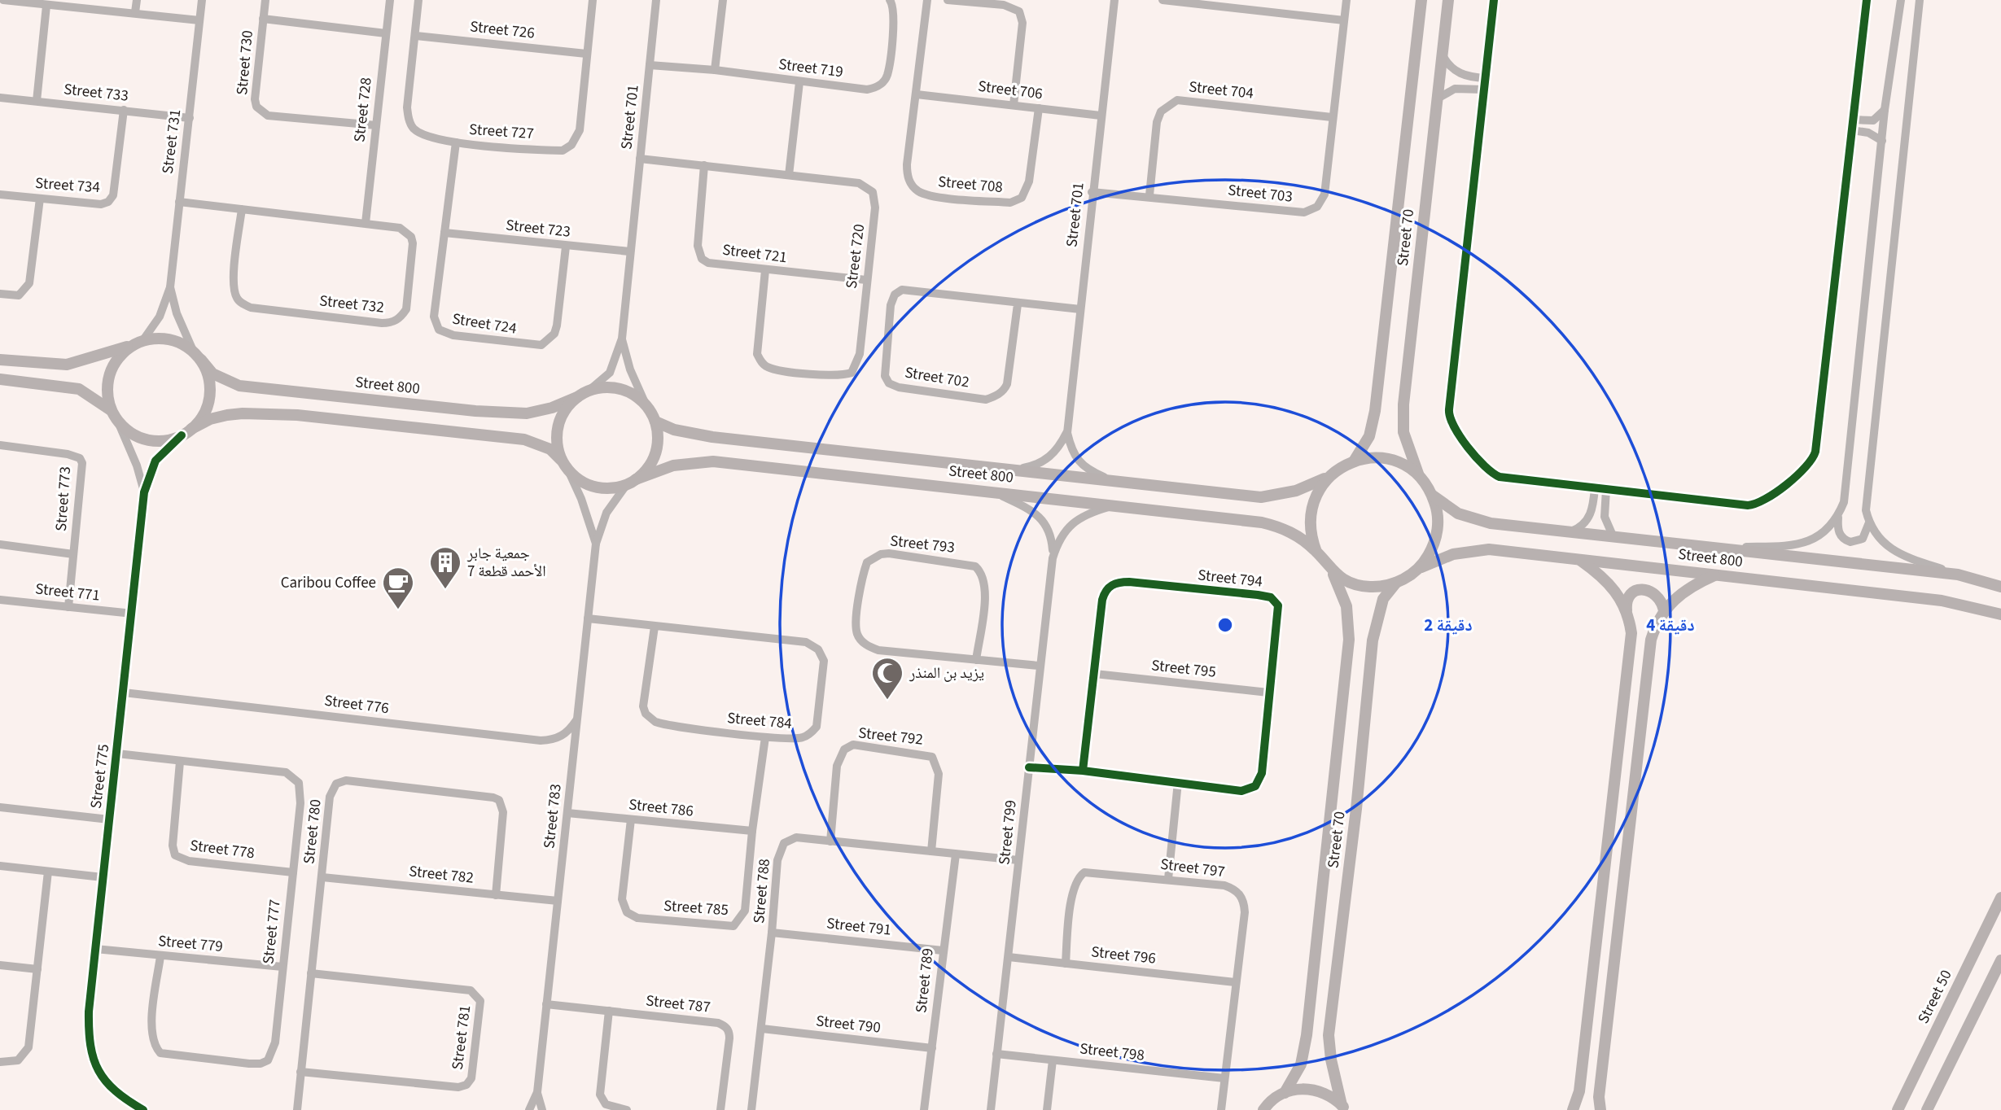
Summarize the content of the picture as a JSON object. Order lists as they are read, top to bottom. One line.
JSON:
{"streets":{"street":["Street 726","Street 730","Street 719","Street 706","Street 704","Street 733","Street 728","Street 701","Street 727","Street 731","Street 708","Street 734","Street 703","Street 723","Street 70","Street 721","Street 720","Street 732","Street 724","Street 702","Street 800","Street 773","Street 793","Street 794","Street 771","Street 795","Street 776","Street 784","Street 792","Street 775","Street 786","Street 783","Street 780","Street 799","Street 778","Street 797","Street 782","Street 788","Street 785","Street 791","Street 777","Street 779","Street 796","Street 789","Street 50","Street 787","Street 790","Street 781","Street 798"]},"crossings":[["Street 726","Street 727"],["Street 730","Street 728"],["Street 719","Street 701"],["Street 706","Street 701"],["Street 706","Street 708"],["Street 704","Street 703"],["Street 733","Street 731"],["Street 733","Street 734"],["Street 728","Street 732"],["Street 701","Street 703"],["Street 701","Street 723"],["Street 701","Street 720"],["Street 701","Street 702"],["Street 701","Street 800"],["Street 701","Street 783"],["Street 727","Street 724"],["Street 731","Street 732"],["Street 731","Street 800"],["Street 731","Street 775"],["Street 723","Street 724"],["Street 70","Street 800"],["Street 721","Street 720"],["Street 800","Street 775"],["Street 800","Street 783"],["Street 800","Street 799"],["Street 773","Street 771"],["Street 793","Street 799"],["Street 794","Street 795"],["Street 794","Street 799"],["Street 771","Street 775"],["Street 776","Street 775"],["Street 776","Street 783"],["Street 784","Street 783"],["Street 784","Street 785"],["Street 792","Street 788"],["Street 775","Street 777"],["Street 775","Street 779"],["Street 786","Street 783"],["Street 786","Street 785"],["Street 783","Street 782"],["Street 783","Street 787"],["Street 780","Street 782"],["Street 780","Street 781"],["Street 799","Street 788"],["Street 799","Street 796"],["Street 799","Street 798"],["Street 778","Street 777"],["Street 797","Street 796"],["Street 797","Street 798"],["Street 788","Street 791"],["Street 788","Street 789"],["Street 788","Street 790"],["Street 791","Street 789"],["Street 777","Street 779"],["Street 789","Street 790"]],"places":{"building":["جمعية جابر الأحمد قطعة 7"],"cafe":["Caribou Coffee"],"mosque":["يزيد بن المنذر"]},"rings":["2 دقيقة","4 دقيقة"]}
